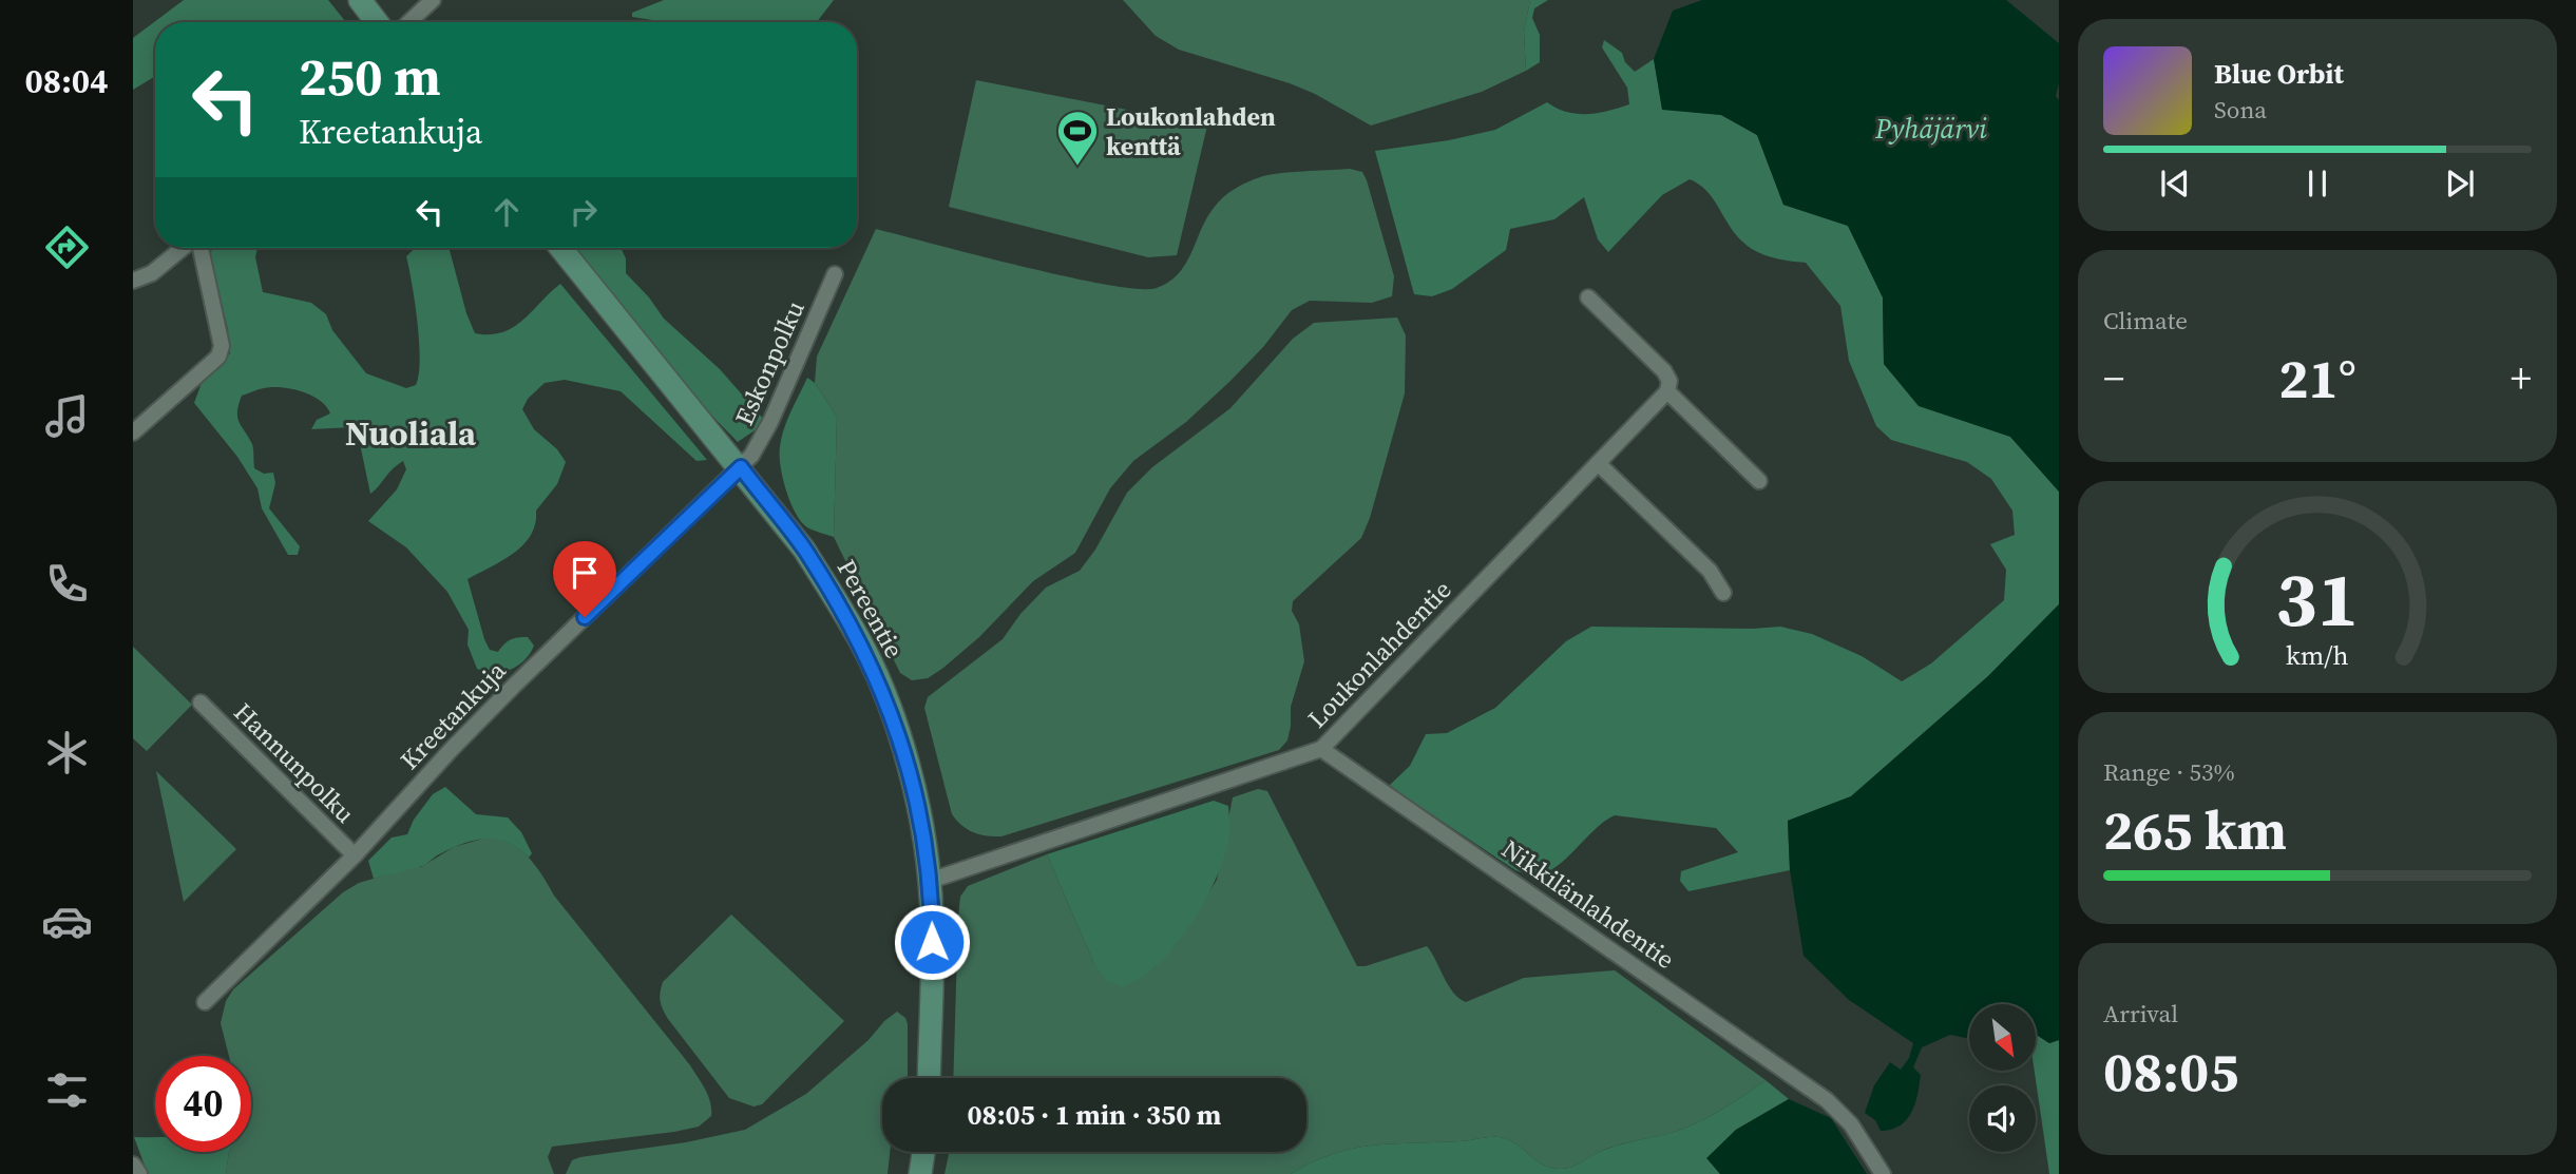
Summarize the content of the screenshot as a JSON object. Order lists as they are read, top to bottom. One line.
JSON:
{"streets":{"street":["Eskonpolku","Pereentie","Loukonlahdentie","Kreetankuja","Hannunpolku","Nikkilänlahdentie"]},"crossings":[["Eskonpolku","Pereentie"],["Eskonpolku","Kreetankuja"],["Pereentie","Loukonlahdentie"],["Pereentie","Kreetankuja"],["Loukonlahdentie","Nikkilänlahdentie"],["Kreetankuja","Hannunpolku"]],"districts":["Nuoliala"],"water":["Pyhäjärvi"],"places":{"sports":["Loukonlahden kenttä"]},"north":"bottom right","page":{"tabs":"08:04","turn":["250 m","Kreetankuja"],"song":["Blue Orbit","Sona"],"tile":["Climate",["Range · 53%","265 km"],["Arrival","08:05"]],"heat":["−","21°","+"],"limit":"40","trip":"08:05 · 1 min · 350 m","gauge":["31","km/h"]}}
